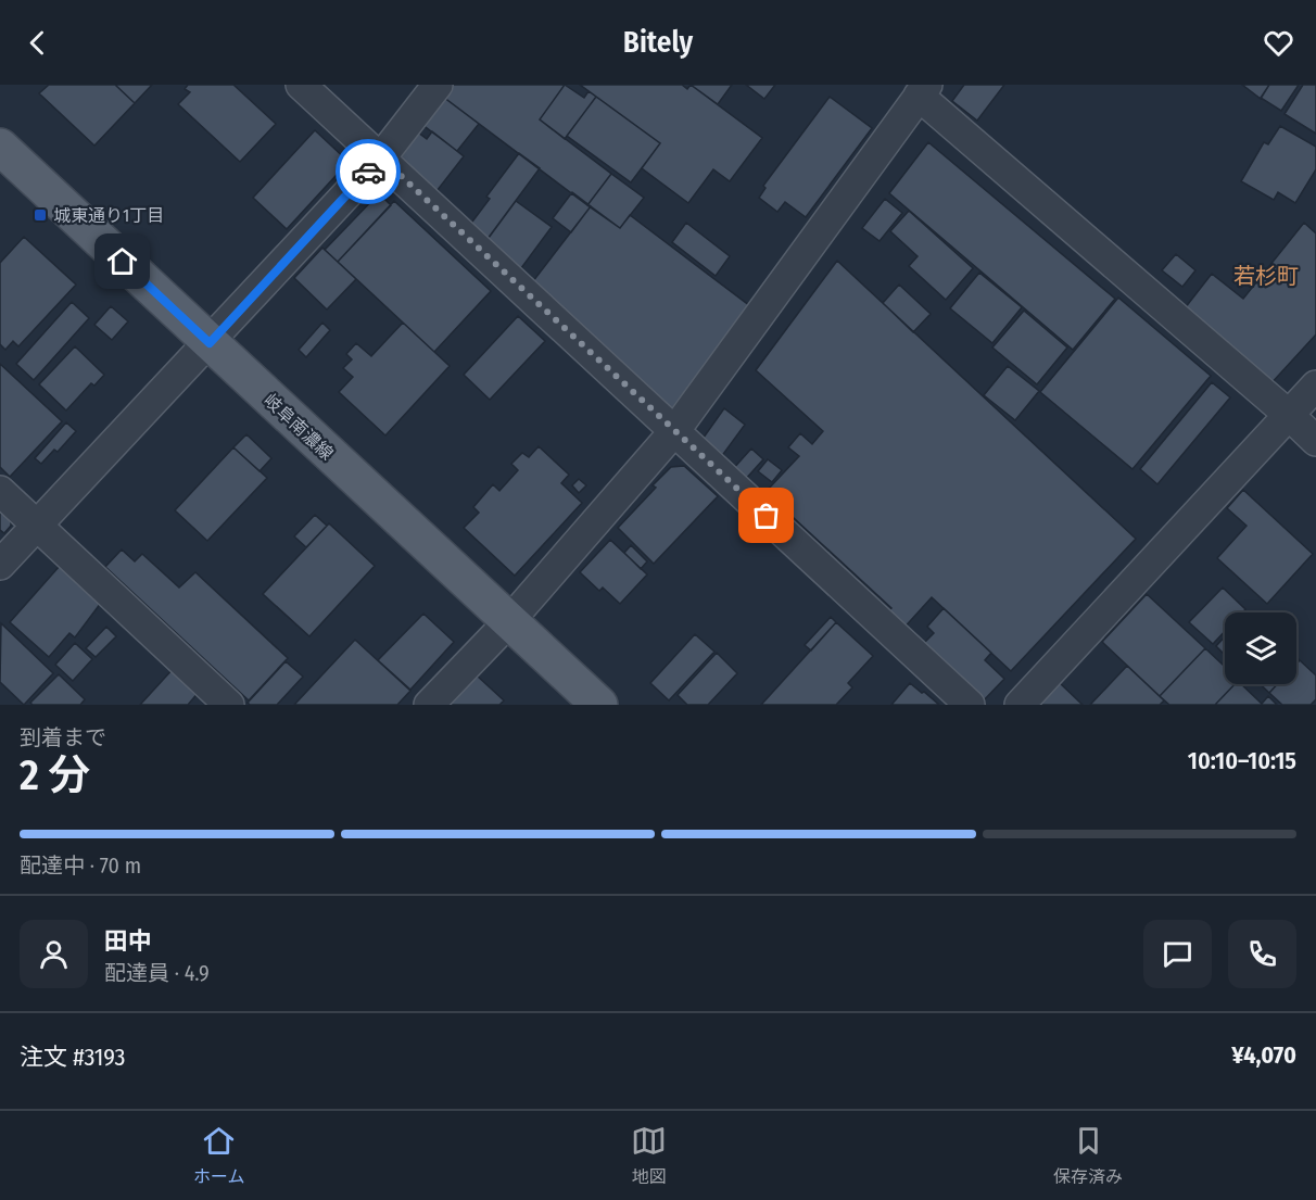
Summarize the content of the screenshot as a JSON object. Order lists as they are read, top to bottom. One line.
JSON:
{"streets":{"main road":["岐阜南濃線"]},"districts":["若杉町"],"places":{"transit":["城東通り1丁目"]},"page":{"header":"Bitely","heading":["2 分","到着まで","10:10–10:15"],"panel":["田中","配達員 · 4.9","注文 #3193","¥4,070"],"bar":"配達中 · 70 m","tabs":["ホーム","地図","保存済み"]}}
